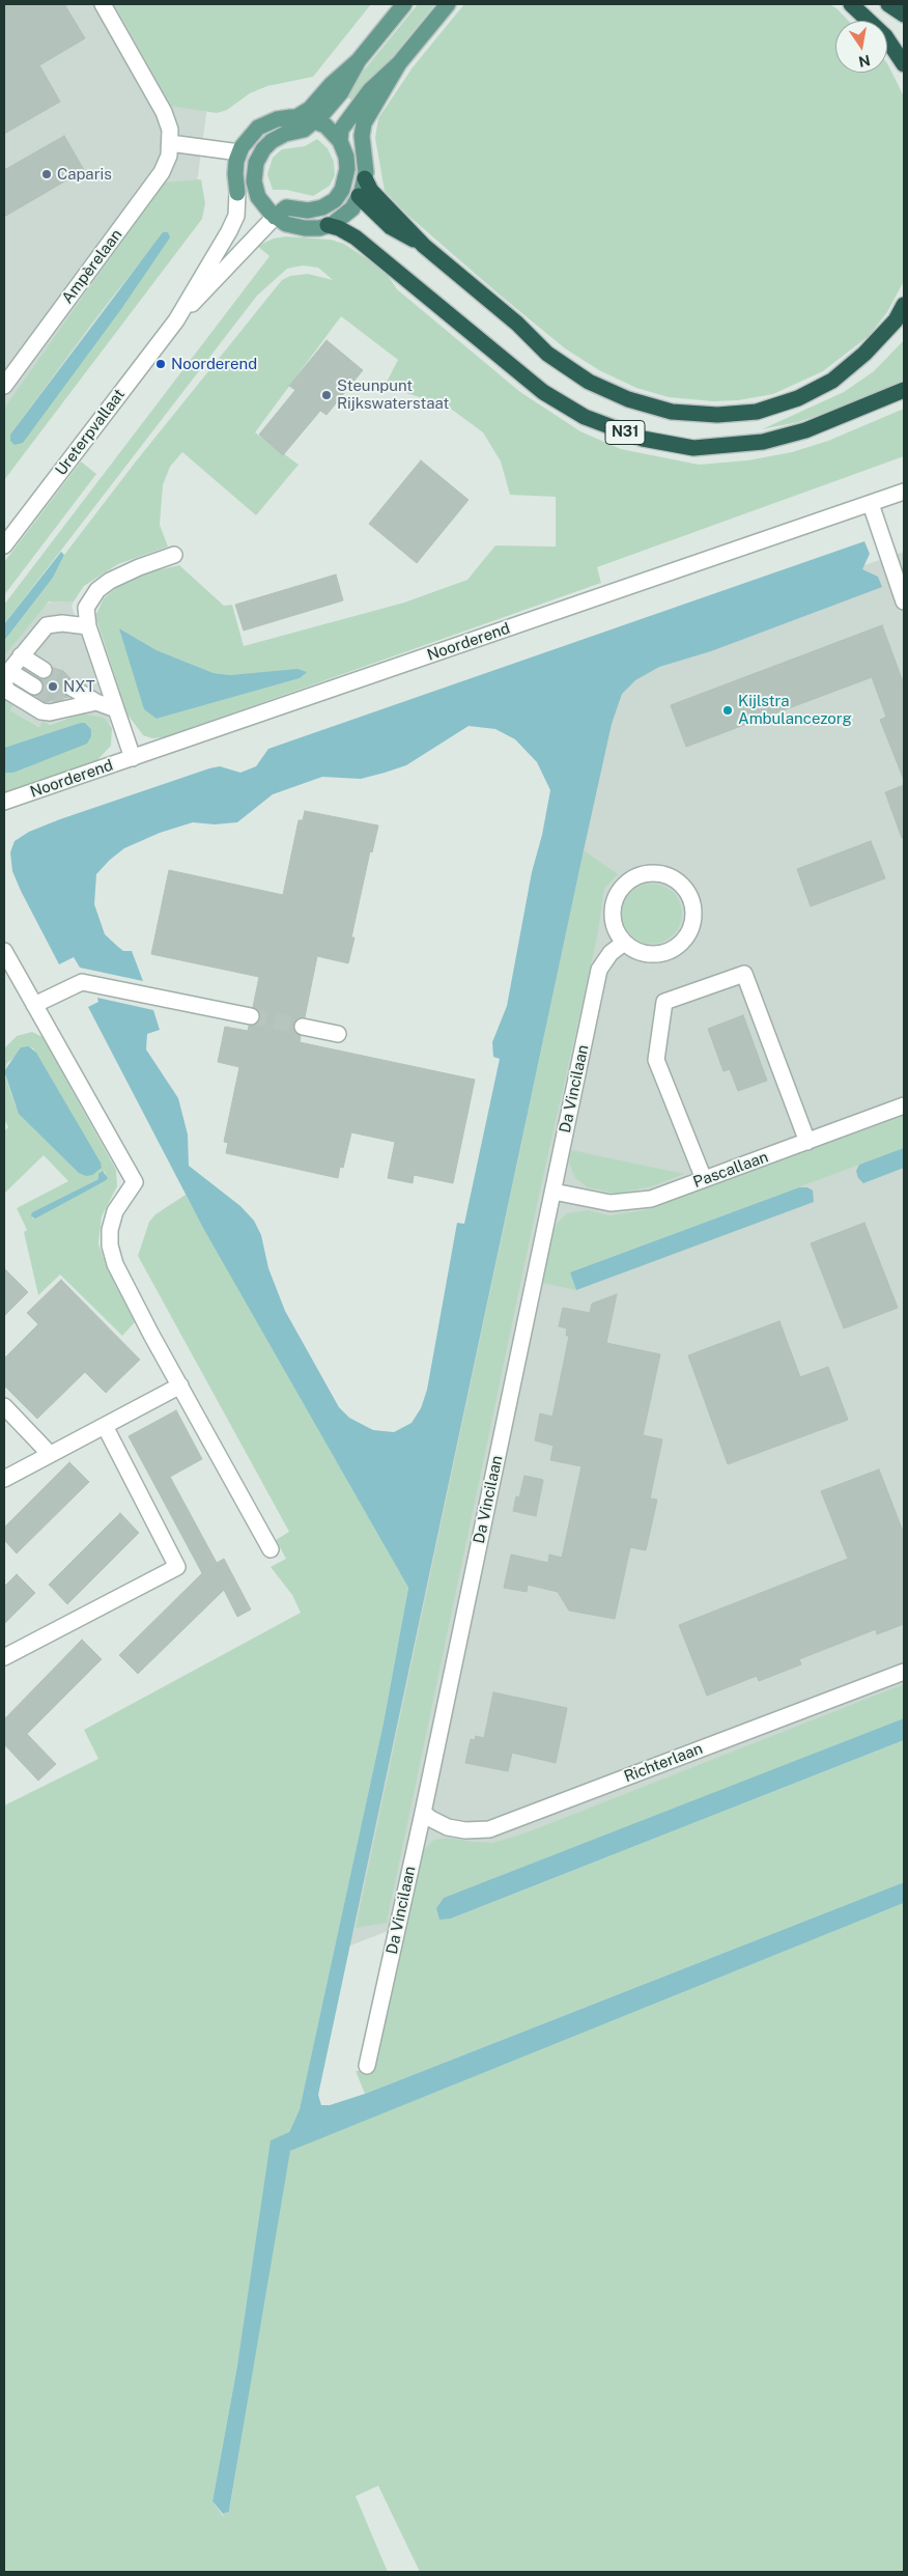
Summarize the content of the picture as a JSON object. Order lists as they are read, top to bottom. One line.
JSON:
{"streets":{"highway":["N31"],"street":["Ampèrelaan","Ureterpvallaat","Noorderend","Da Vincilaan","Pascallaan","Richterlaan"]},"crossings":[["Da Vincilaan","Pascallaan"],["Da Vincilaan","Richterlaan"]],"places":["Caparis","Noorderend","Steunpunt Rijkswaterstaat","NXT","Kijlstra Ambulancezorg"],"north":"bottom"}
